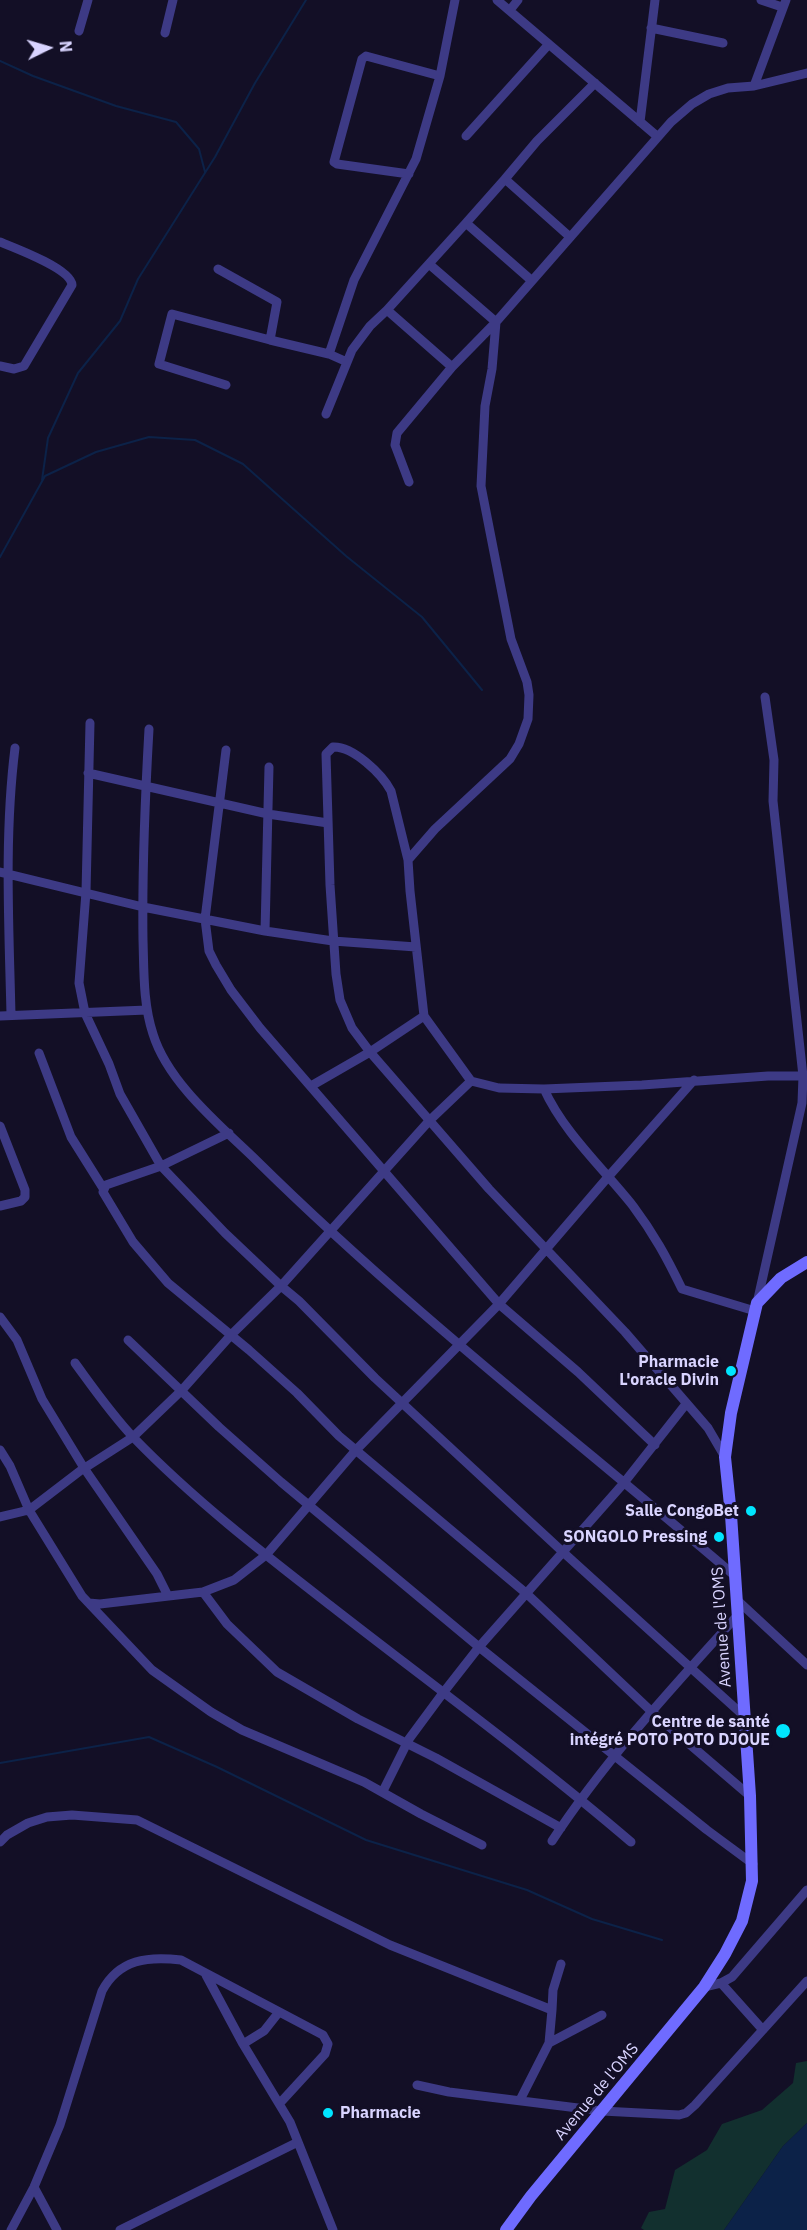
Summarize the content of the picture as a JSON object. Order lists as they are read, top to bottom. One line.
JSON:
{"streets":{"street":["Avenue de l'OMS"]},"places":["Pharmacie L'oracle Divin","Salle CongoBet","SONGOLO Pressing","Centre de santé intégré POTO POTO DJOUE","Pharmacie"],"north":"right"}
